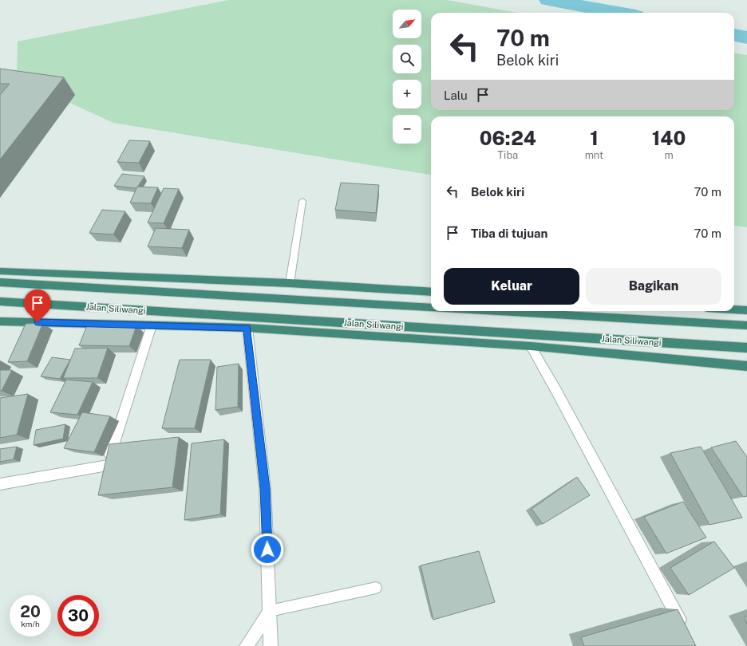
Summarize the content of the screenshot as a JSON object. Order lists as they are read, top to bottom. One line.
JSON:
{"streets":{"highway":["Jalan Siliwangi"]},"north":"top right","page":{"map_buttons":["+","−"],"turn":["70 m","Belok kiri"],"then":"Lalu","eta":["06:24","Tiba","1","mnt","140","m"],"list":[{"name":"Belok kiri","value":"70 m"},{"name":"Tiba di tujuan","value":"70 m"}],"buttons":["Keluar","Bagikan"],"speed":"20 km/h","limit":"30"}}
